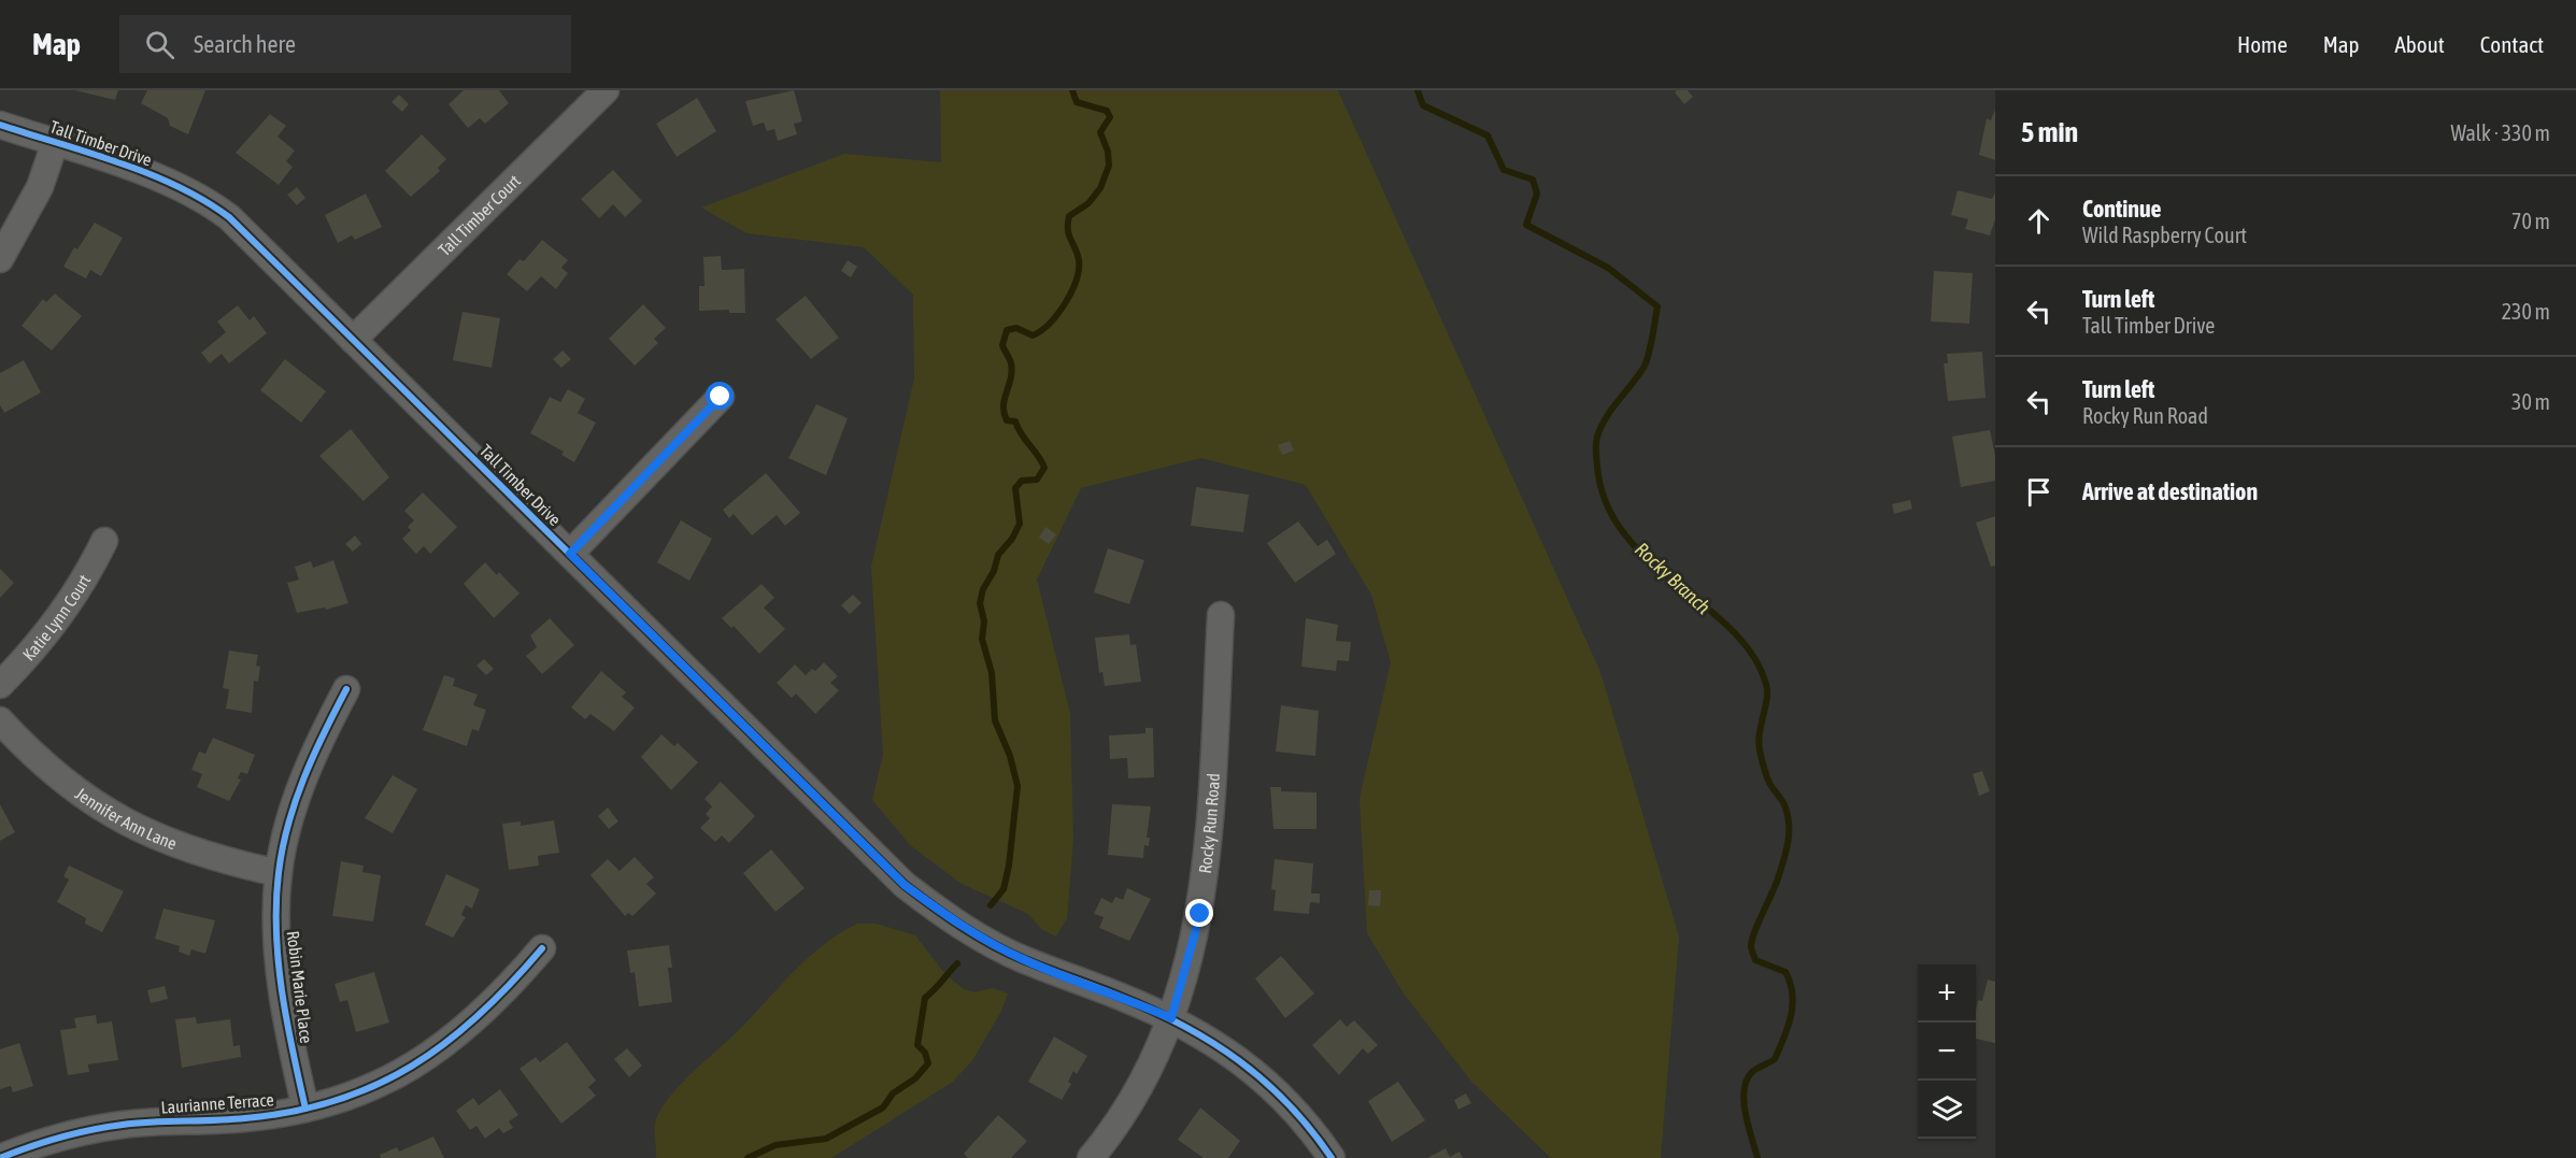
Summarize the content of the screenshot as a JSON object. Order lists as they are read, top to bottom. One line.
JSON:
{"streets":{"street":["Tall Timber Drive","Tall Timber Court","Katie Lynn Court","Jennifer Ann Lane","Rocky Run Road","Robin Marie Place","Laurianne Terrace"]},"crossings":[["Tall Timber Drive","Tall Timber Court"],["Tall Timber Drive","Rocky Run Road"],["Jennifer Ann Lane","Robin Marie Place"],["Robin Marie Place","Laurianne Terrace"]],"water":["Rocky Branch"],"page":{"header":"Map","search":"Search here","nav":["Home","Map","About","Contact"],"heading":["5 min","Walk · 330 m"],"list":[["Continue","Wild Raspberry Court","70 m"],["Turn left","Tall Timber Drive","230 m"],["Turn left","Rocky Run Road","30 m"],"Arrive at destination"],"map_buttons":["+","−"]}}
